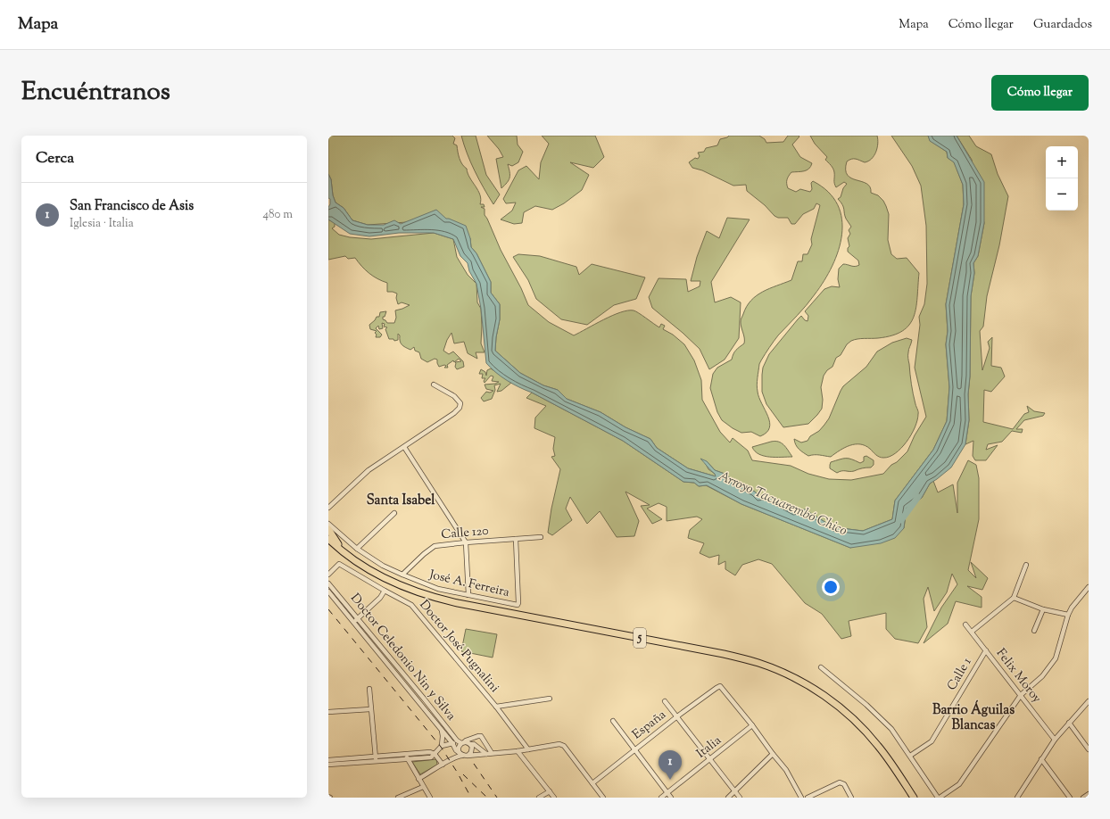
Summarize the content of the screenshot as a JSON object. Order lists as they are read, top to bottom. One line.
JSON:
{"streets":{"highway":["5"],"street":["Calle 120","José A. Ferreira","Doctor José Pugnalini","Doctor Celedonio Nin y Silva","Calle 1","Felix Moroy","España","Italia"]},"crossings":[["Calle 120","José A. Ferreira"],["Calle 1","Felix Moroy"],["España","Italia"]],"districts":["Santa Isabel","Barrio Águilas Blancas"],"water":["Arroyo Tacuarembó Chico"],"page":{"header":"Mapa","nav":["Mapa","Cómo llegar","Guardados"],"title":"Encuéntranos","buttons":"Cómo llegar","heading":"Cerca","map_buttons":["+","−"],"list":[{"mark":"1","name":"San Francisco de Asis","note":"Iglesia · Italia","value":"480 m"}],"pins":"1"}}
